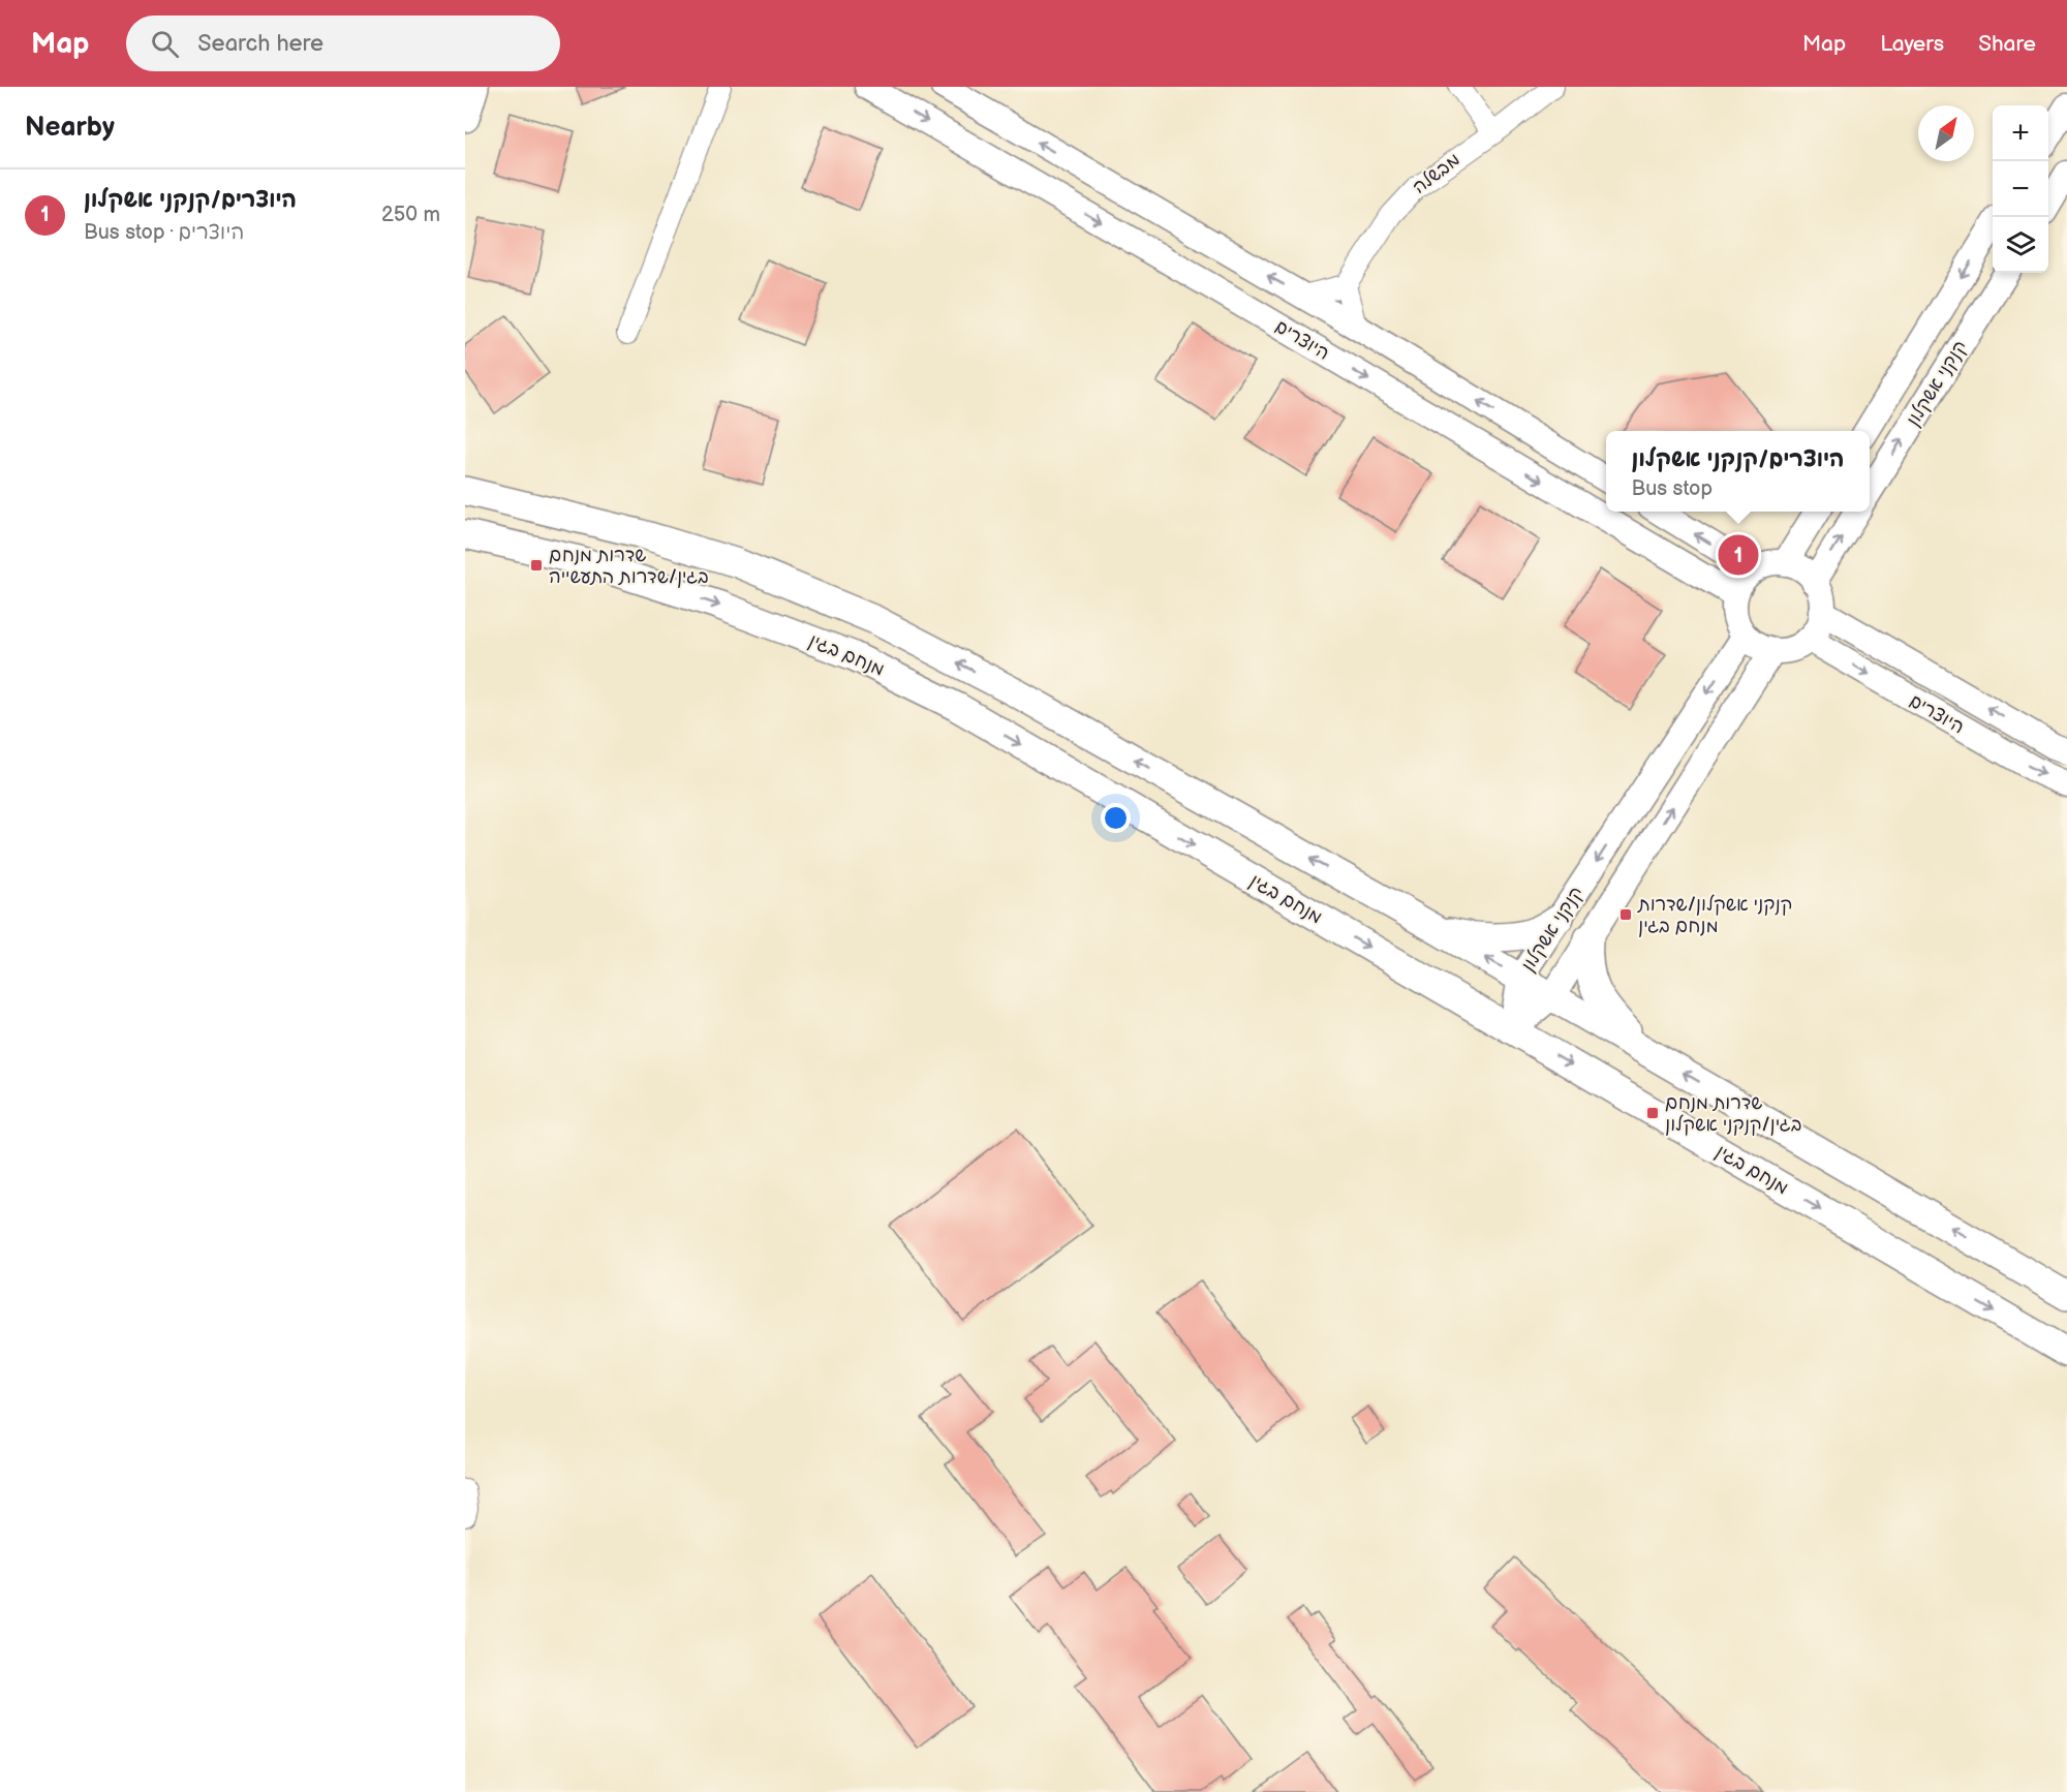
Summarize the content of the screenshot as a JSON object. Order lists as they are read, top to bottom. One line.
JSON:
{"streets":{"main road":["מנחם בגין"],"street":["מבשלה","היוצרים","קנקני אשקלון"]},"crossings":[["היוצרים","קנקני אשקלון"],["קנקני אשקלון","מנחם בגין"]],"places":{"transit":["שדרות מנחם בגין/שדרות התעשייה","קנקני אשקלון/שדרות מנחם בגין","שדרות מנחם בגין/קנקני אשקלון"]},"north":"top right","page":{"header":"Map","search":"Search here","nav":["Map","Layers","Share"],"heading":"Nearby","map_buttons":["+","−"],"list":[{"mark":"1","name":"היוצרים/קנקני אשקלון","note":"Bus stop · היוצרים","value":"250 m"}],"popup":["היוצרים/קנקני אשקלון","Bus stop"],"pins":"1"}}
